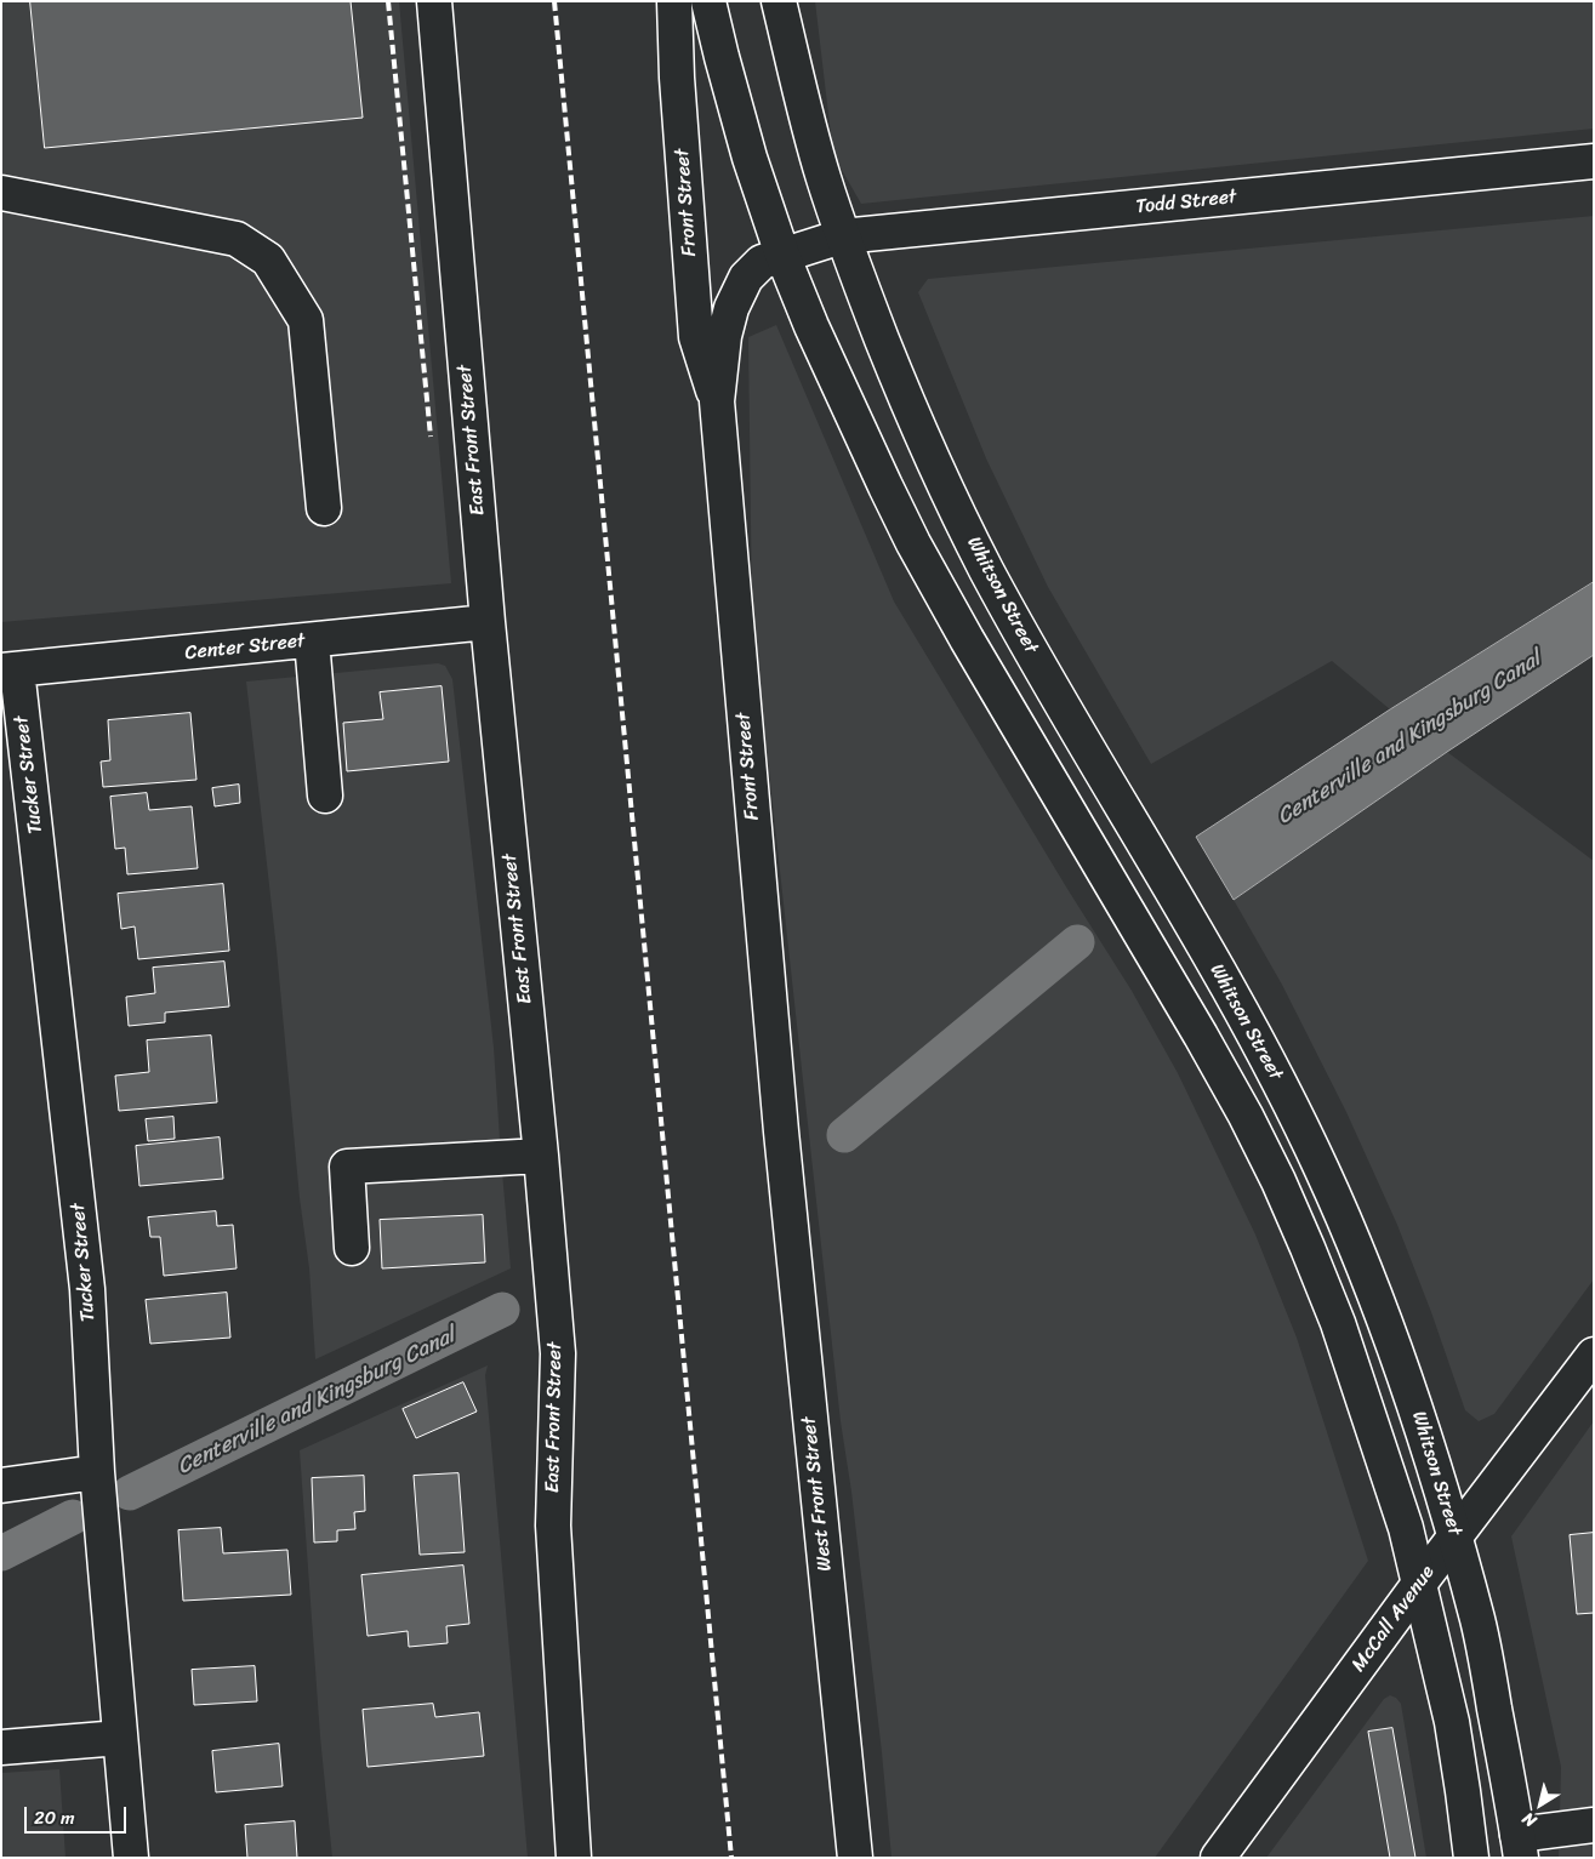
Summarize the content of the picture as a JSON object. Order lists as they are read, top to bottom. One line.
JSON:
{"streets":{"street":["Front Street","Todd Street","East Front Street","Whitson Street","Center Street","Tucker Street","West Front Street","McCall Avenue"]},"crossings":[["Front Street","Todd Street"],["Front Street","West Front Street"],["Todd Street","Whitson Street"],["East Front Street","Center Street"],["Whitson Street","McCall Avenue"],["Center Street","Tucker Street"]],"water":["Centerville and Kingsburg Canal"],"scale_bar":"20 m","north":"bottom left"}
